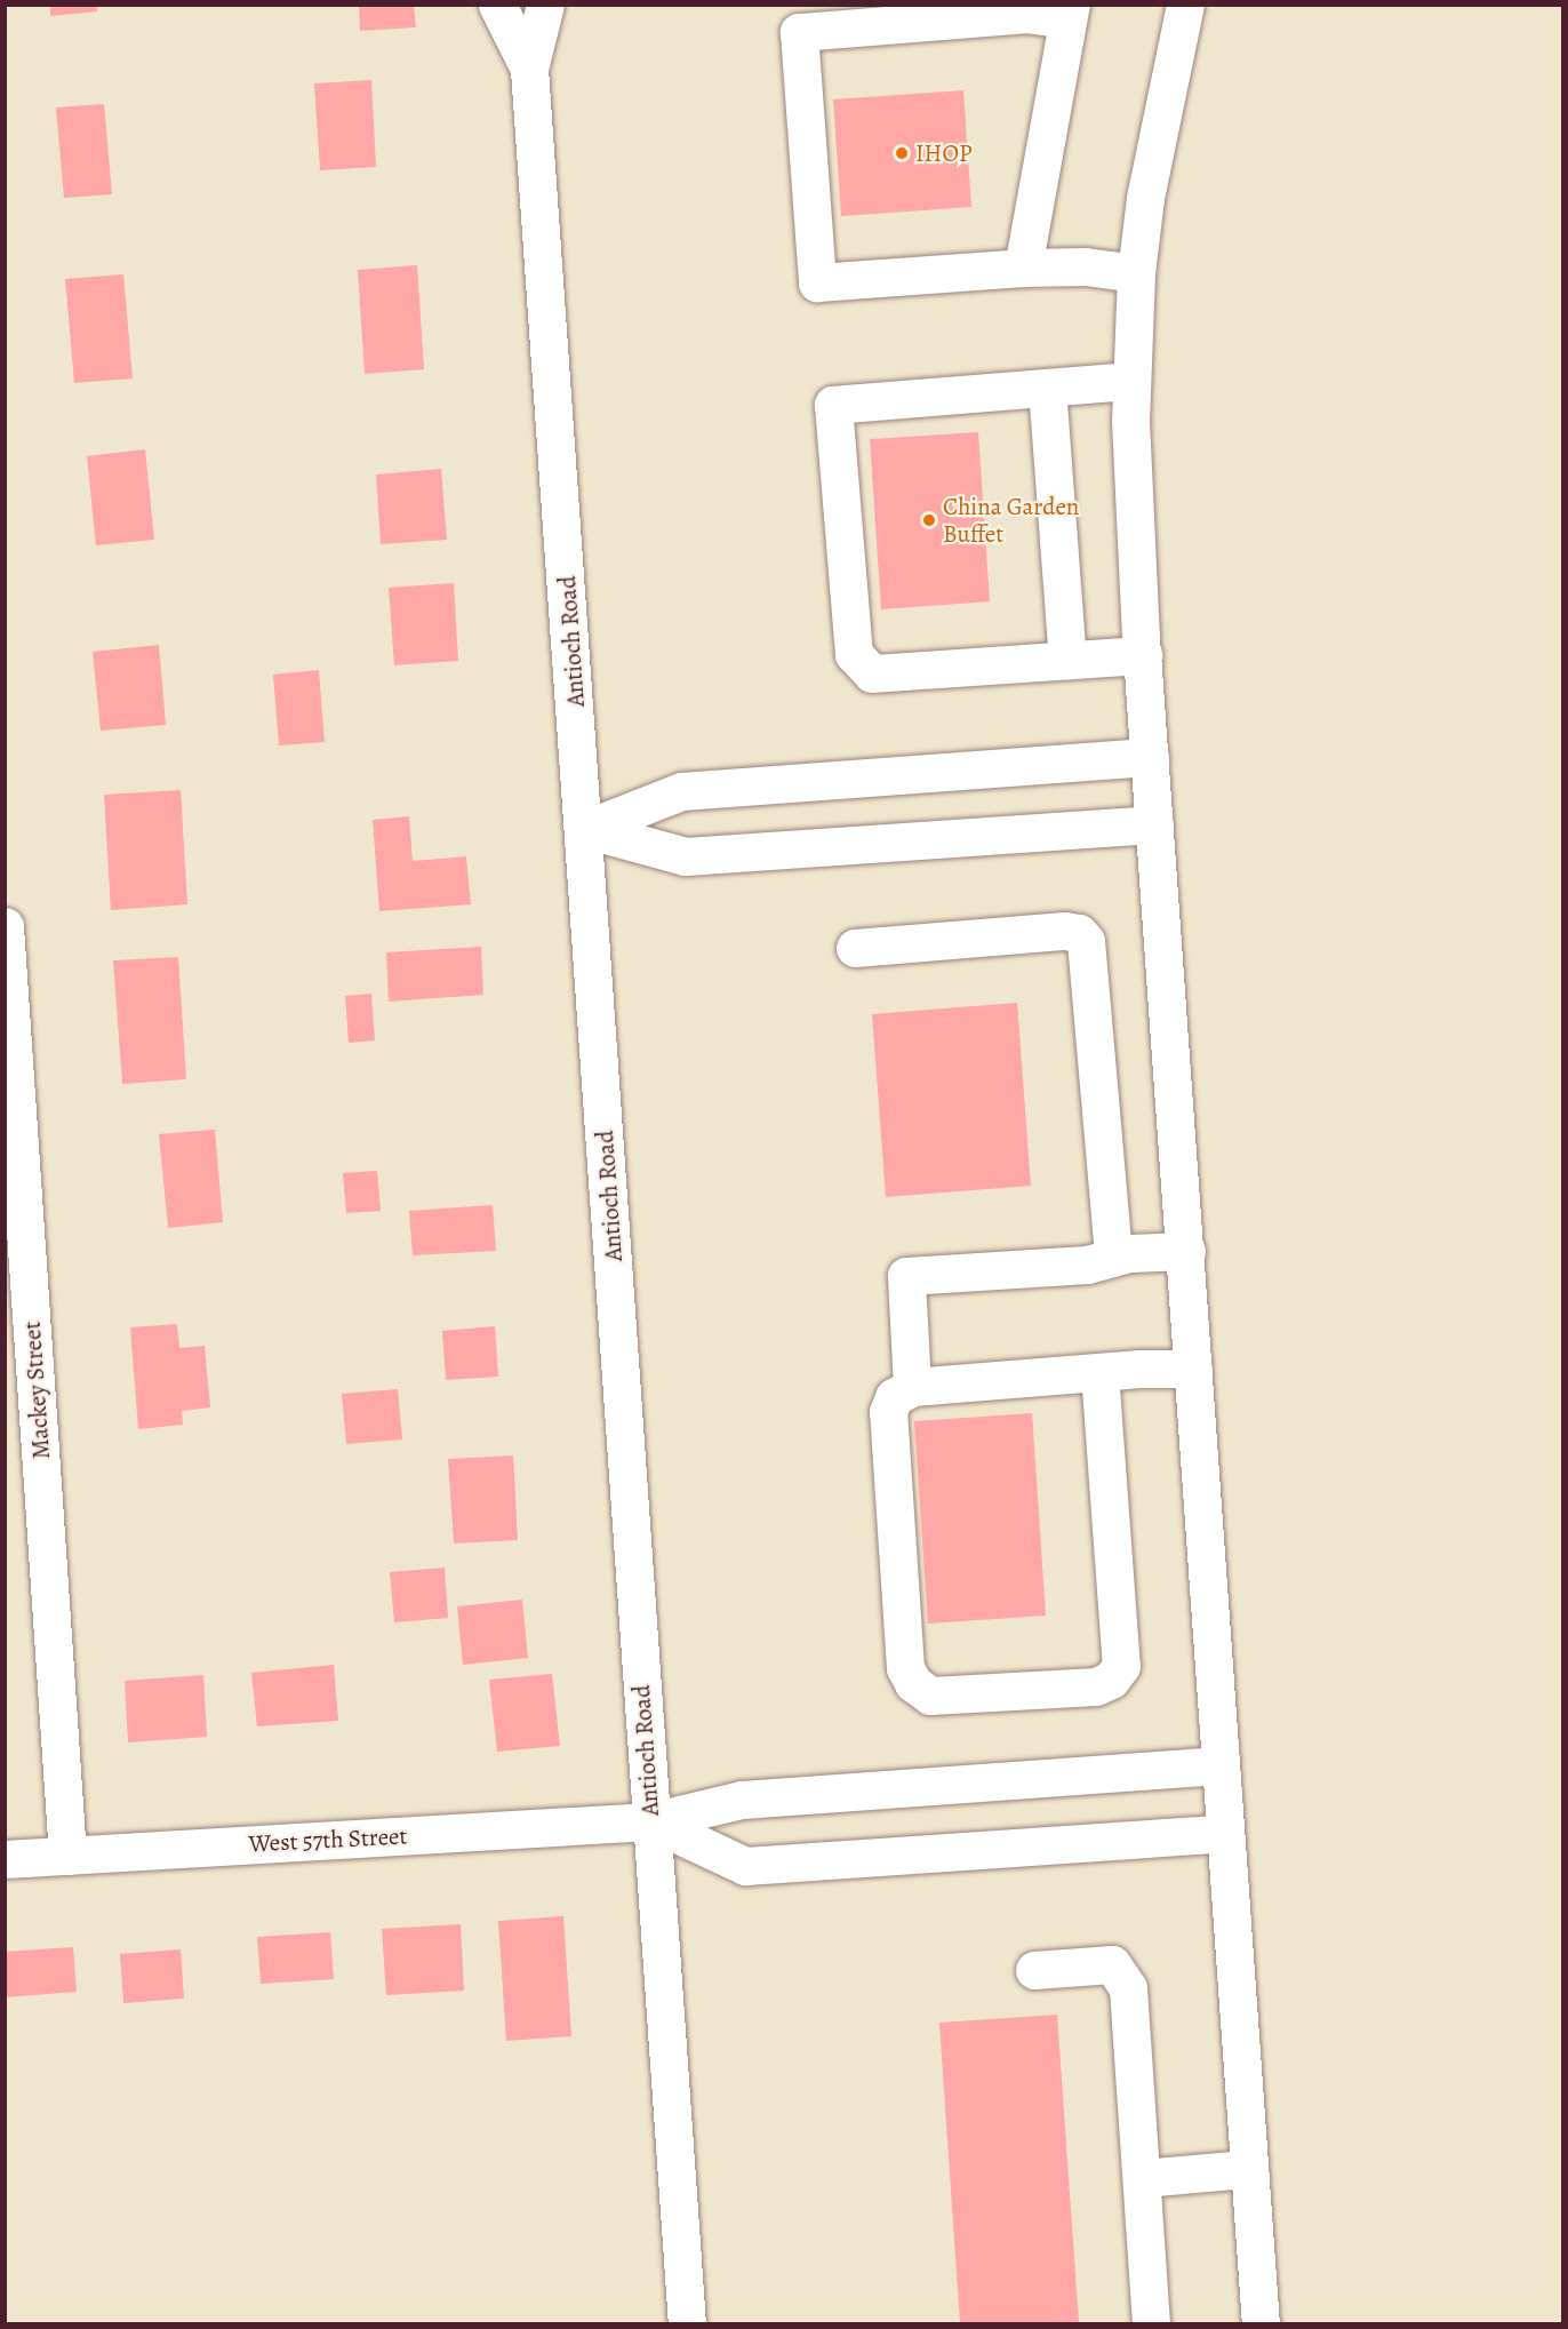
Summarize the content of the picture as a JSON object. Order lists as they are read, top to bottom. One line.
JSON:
{"streets":{"main road":["Antioch Road","Mackey Street","West 57th Street"]},"crossings":[["Antioch Road","West 57th Street"],["Mackey Street","West 57th Street"]],"places":["IHOP","China Garden Buffet"]}
